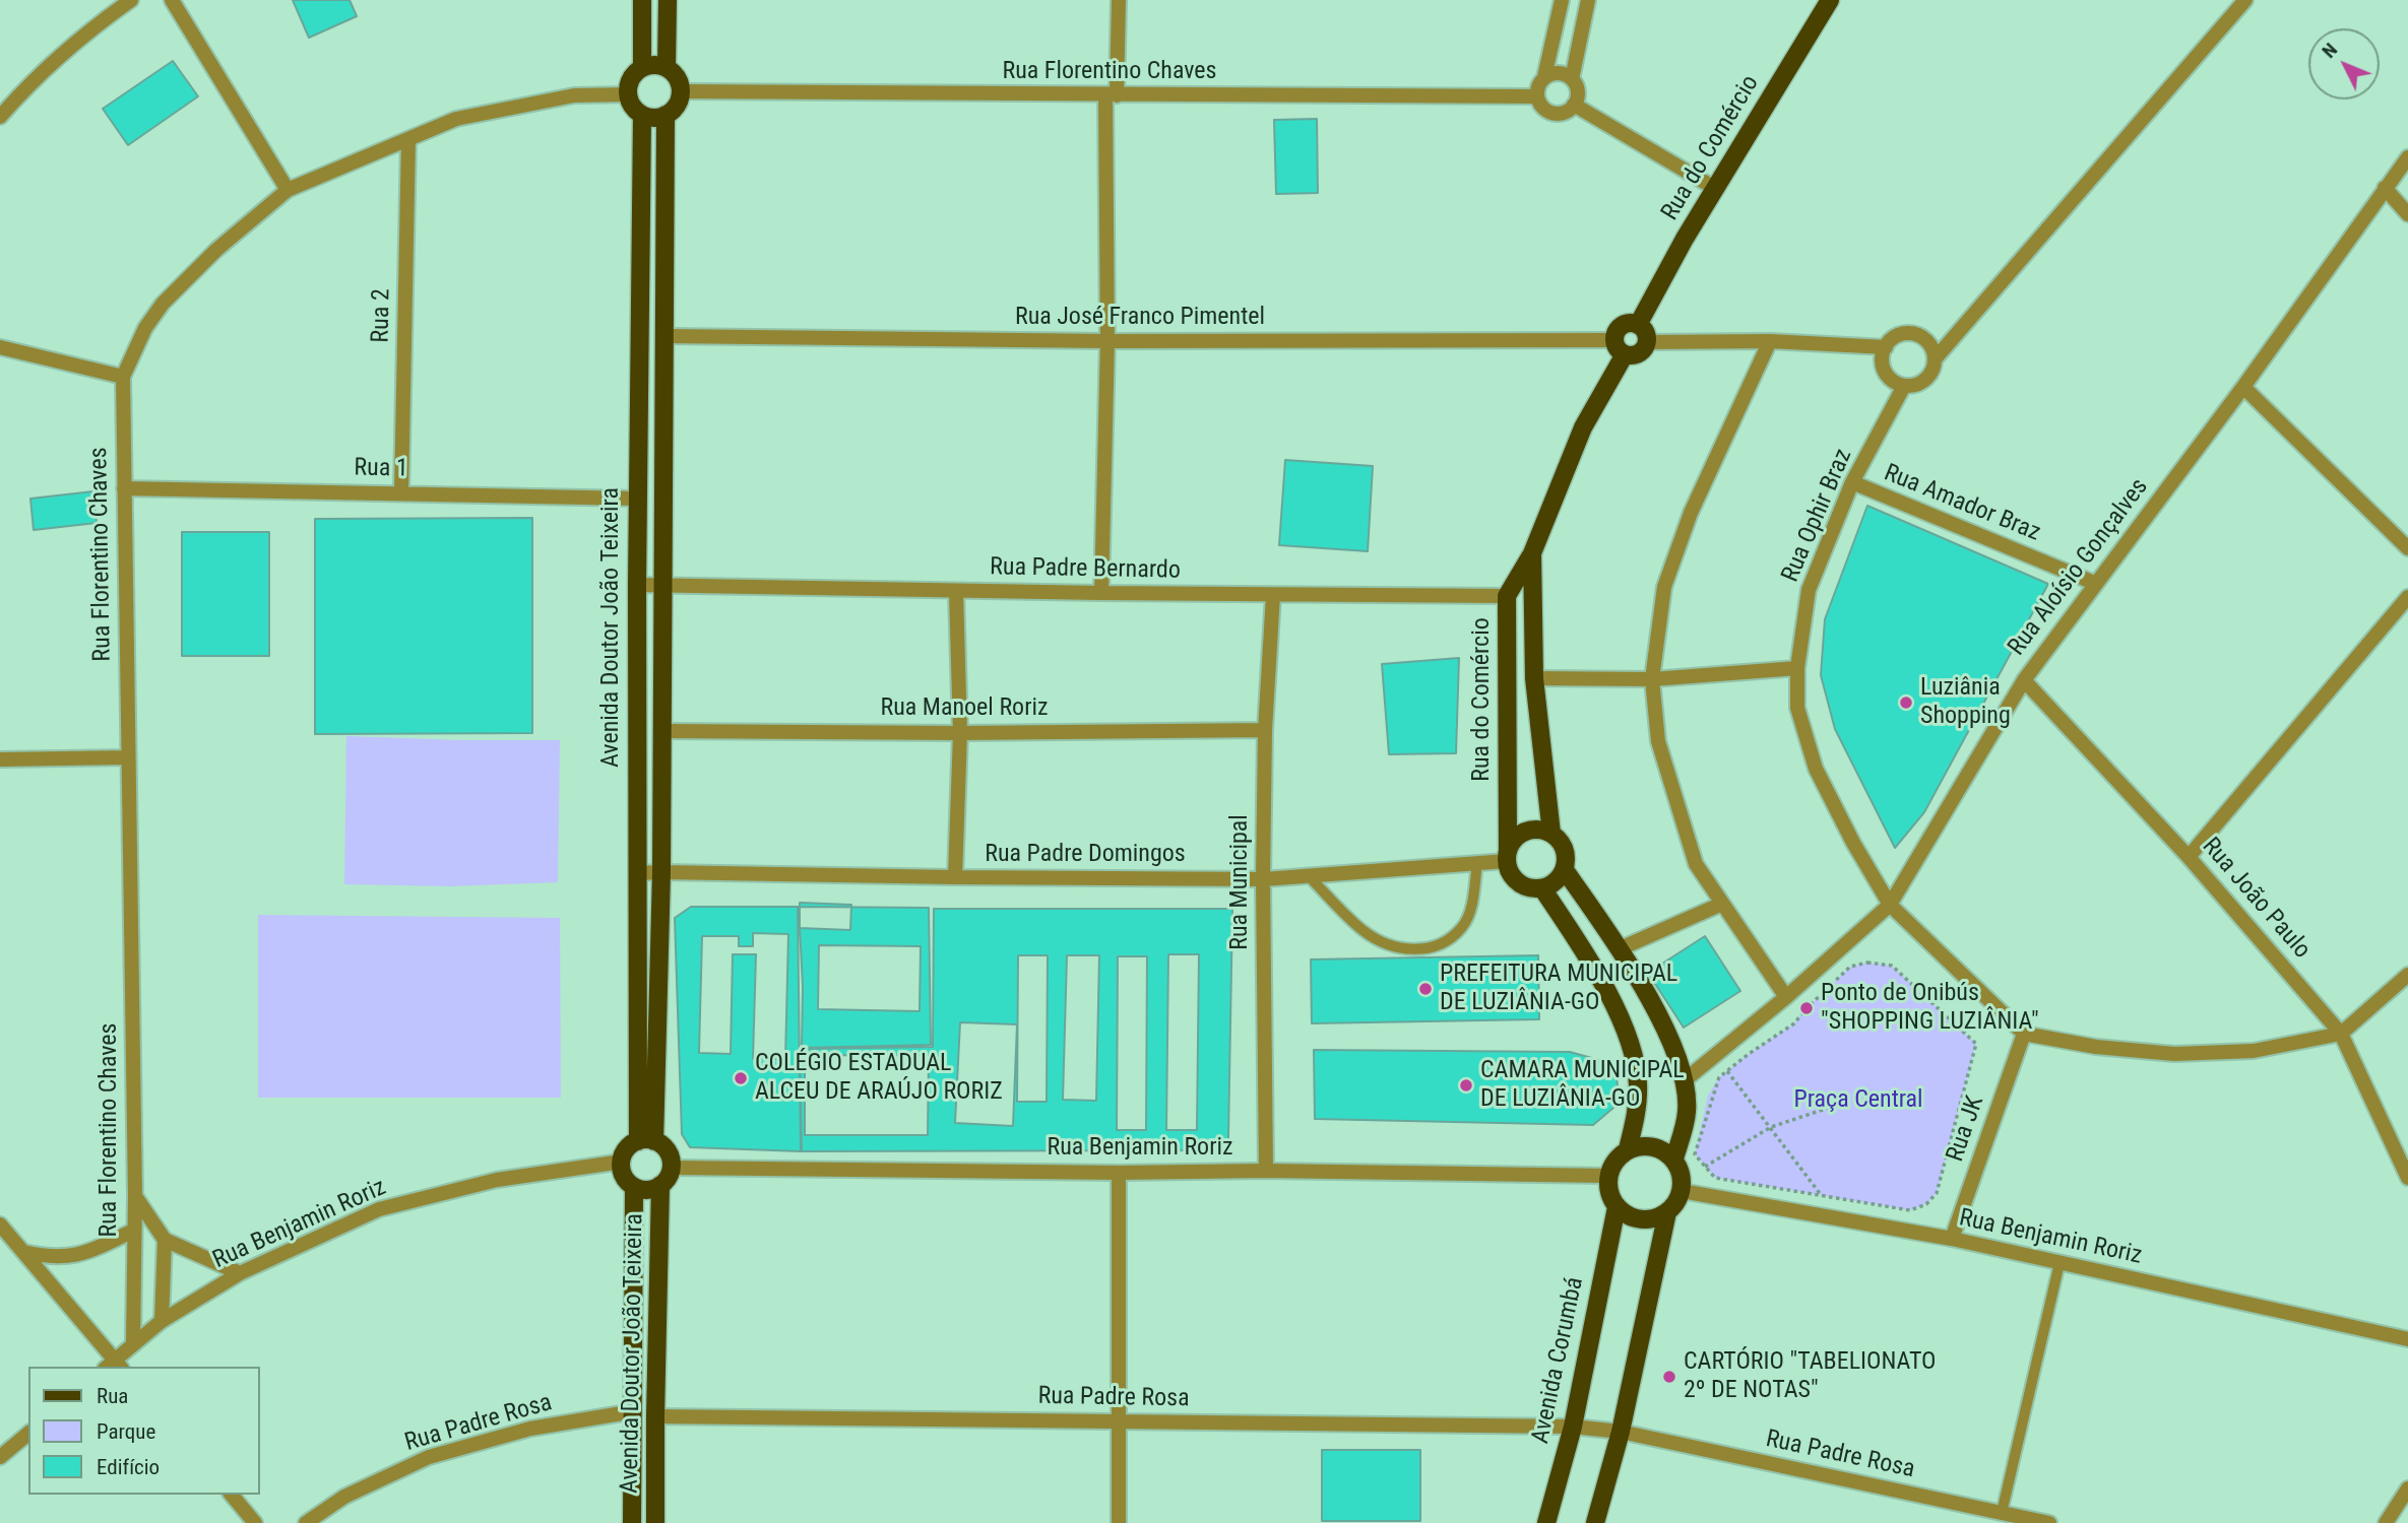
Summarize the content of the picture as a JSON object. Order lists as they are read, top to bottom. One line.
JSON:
{"streets":{"main road":["Rua do Comércio","Avenida Doutor João Teixeira","Avenida Corumbá"],"street":["Rua Florentino Chaves","Rua 2","Rua José Franco Pimentel","Rua 1","Rua Amador Braz","Rua Ophir Braz","Rua Aloísio Gonçalves","Rua Padre Bernardo","Rua Manoel Roriz","Rua Padre Domingos","Rua Municipal","Rua João Paulo","Rua JK","Rua Benjamin Roriz","Rua Padre Rosa"]},"crossings":[["Rua Florentino Chaves","Rua 2"],["Rua Florentino Chaves","Rua 1"],["Rua Florentino Chaves","Avenida Doutor João Teixeira"],["Rua Florentino Chaves","Rua Benjamin Roriz"],["Rua do Comércio","Rua José Franco Pimentel"],["Rua do Comércio","Rua Padre Bernardo"],["Rua do Comércio","Rua Padre Domingos"],["Rua 2","Rua 1"],["Rua José Franco Pimentel","Avenida Doutor João Teixeira"],["Rua 1","Avenida Doutor João Teixeira"],["Rua Amador Braz","Rua Ophir Braz"],["Rua Amador Braz","Rua Aloísio Gonçalves"],["Rua Ophir Braz","Rua Aloísio Gonçalves"],["Rua Ophir Braz","Rua JK"],["Rua Aloísio Gonçalves","Rua João Paulo"],["Rua Padre Bernardo","Avenida Doutor João Teixeira"],["Rua Padre Bernardo","Rua Municipal"],["Avenida Doutor João Teixeira","Rua Manoel Roriz"],["Avenida Doutor João Teixeira","Rua Padre Domingos"],["Avenida Doutor João Teixeira","Rua Benjamin Roriz"],["Avenida Doutor João Teixeira","Rua Padre Rosa"],["Rua Manoel Roriz","Rua Municipal"],["Rua Padre Domingos","Rua Municipal"],["Rua Municipal","Rua Benjamin Roriz"],["Rua JK","Rua Benjamin Roriz"],["Rua Benjamin Roriz","Avenida Corumbá"],["Avenida Corumbá","Rua Padre Rosa"]],"parks":["Praça Central"],"places":["Luziânia Shopping","PREFEITURA MUNICIPAL DE LUZIÂNIA-GO","Ponto de Onibús \"SHOPPING LUZIÂNIA\"","COLÉGIO ESTADUAL ALCEU DE ARAÚJO RORIZ","CAMARA MUNICIPAL DE LUZIÂNIA-GO","CARTÓRIO \"TABELIONATO 2º DE NOTAS\""],"legend":["Rua","Parque","Edifício"],"north":"top left"}
